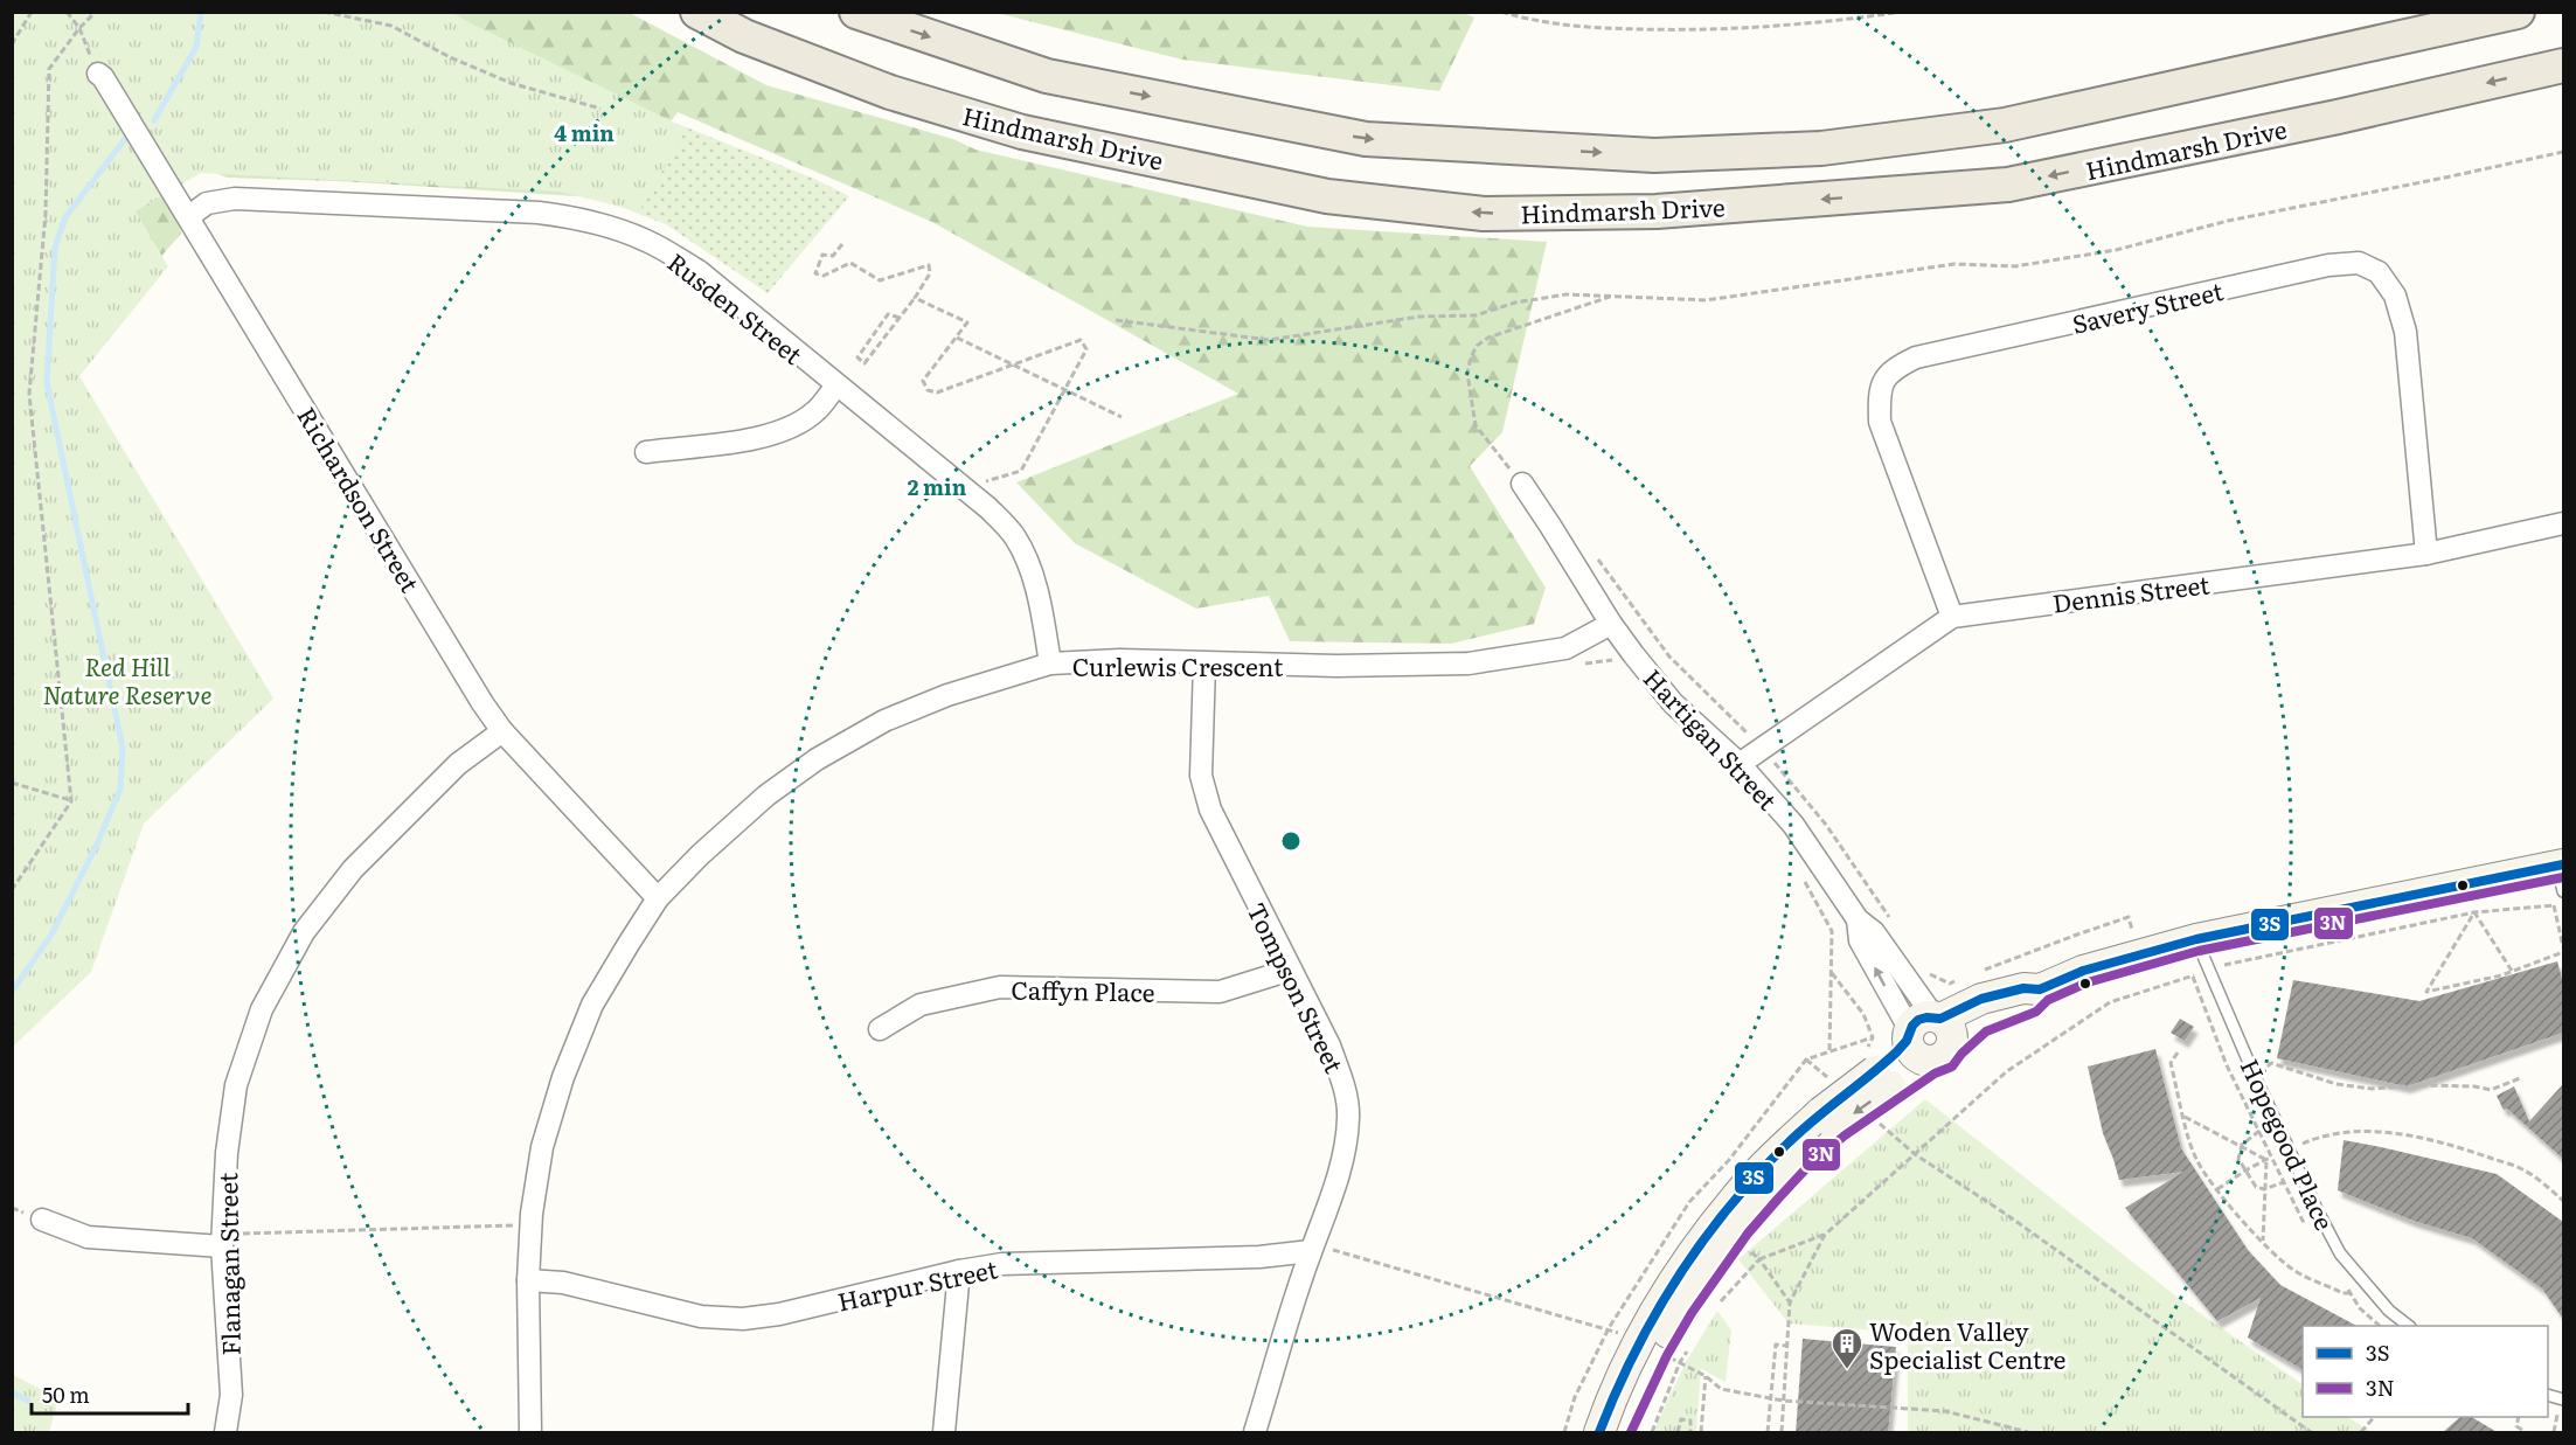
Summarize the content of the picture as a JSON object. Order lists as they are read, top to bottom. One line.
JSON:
{"streets":{"main road":["Hindmarsh Drive"],"street":["Savery Street","Rusden Street","Richardson Street","Dennis Street","Curlewis Crescent","Hartigan Street","Tompson Street","Caffyn Place","Flanagan Street","Harpur Street"],"lane":["Hopegood Place"]},"crossings":[["Savery Street","Dennis Street"],["Rusden Street","Richardson Street"],["Rusden Street","Curlewis Crescent"],["Richardson Street","Curlewis Crescent"],["Richardson Street","Flanagan Street"],["Dennis Street","Hartigan Street"],["Curlewis Crescent","Hartigan Street"],["Curlewis Crescent","Tompson Street"],["Curlewis Crescent","Harpur Street"],["Tompson Street","Caffyn Place"],["Tompson Street","Harpur Street"]],"parks":["Red Hill Nature Reserve"],"places":{"building":["Woden Valley Specialist Centre"]},"lines":["transit line 3S","transit line 3N"],"legend":["3S","3N"],"scale_bar":"50 m","rings":["4 min","2 min"]}
